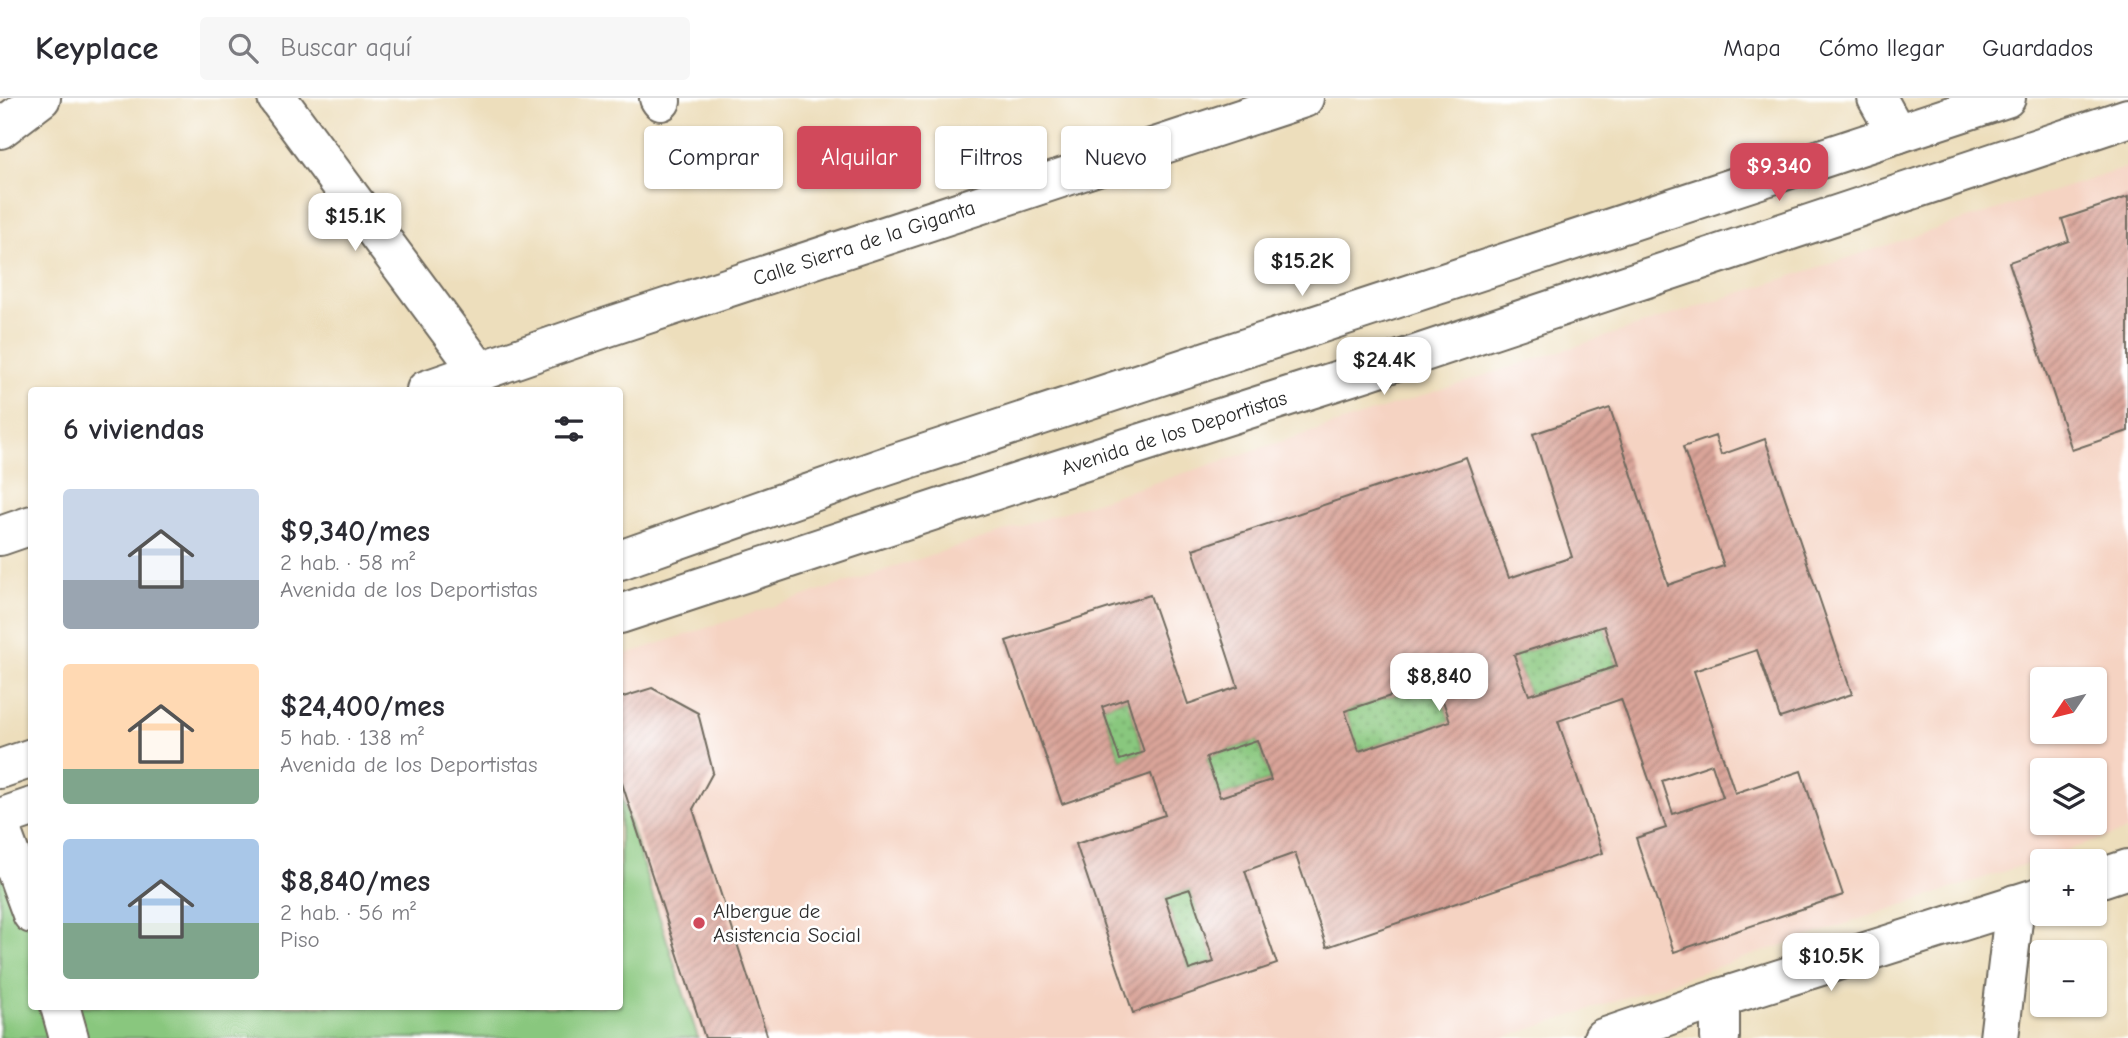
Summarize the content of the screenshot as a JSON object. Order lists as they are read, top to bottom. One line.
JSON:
{"streets":{"street":["Calle Sierra de la Giganta","Avenida de los Deportistas"]},"places":["Albergue de Asistencia Social"],"north":"bottom left","page":{"header":"Keyplace","search":"Buscar aquí","nav":["Mapa","Cómo llegar","Guardados"],"chip":["Comprar","Alquilar","Filtros","Nuevo"],"price":["$9,340","$15.1K","$15.2K","$24.4K","$8,840","$10.5K"],"heading":"6 viviendas","list":[{"name":"$9,340/mes","note":"2 hab. · 58 m² · Avenida de los Deportistas"},{"name":"$24,400/mes","note":"5 hab. · 138 m² · Avenida de los Deportistas"},{"name":"$8,840/mes","note":"2 hab. · 56 m² · Piso"}],"map_buttons":["+","−"]}}
